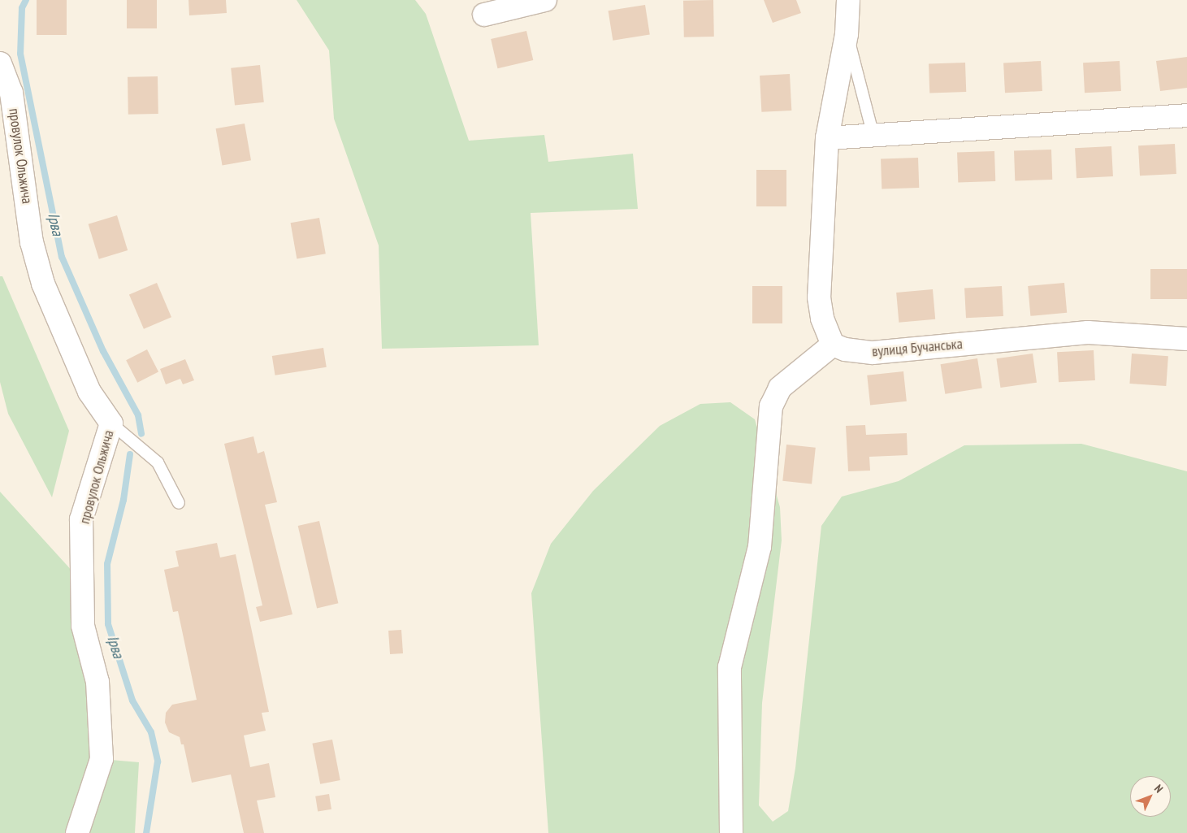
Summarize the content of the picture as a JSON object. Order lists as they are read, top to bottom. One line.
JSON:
{"streets":{"street":["провулок Ольжича","вулиця Бучанська"]},"water":["Ірва"],"north":"top right"}
